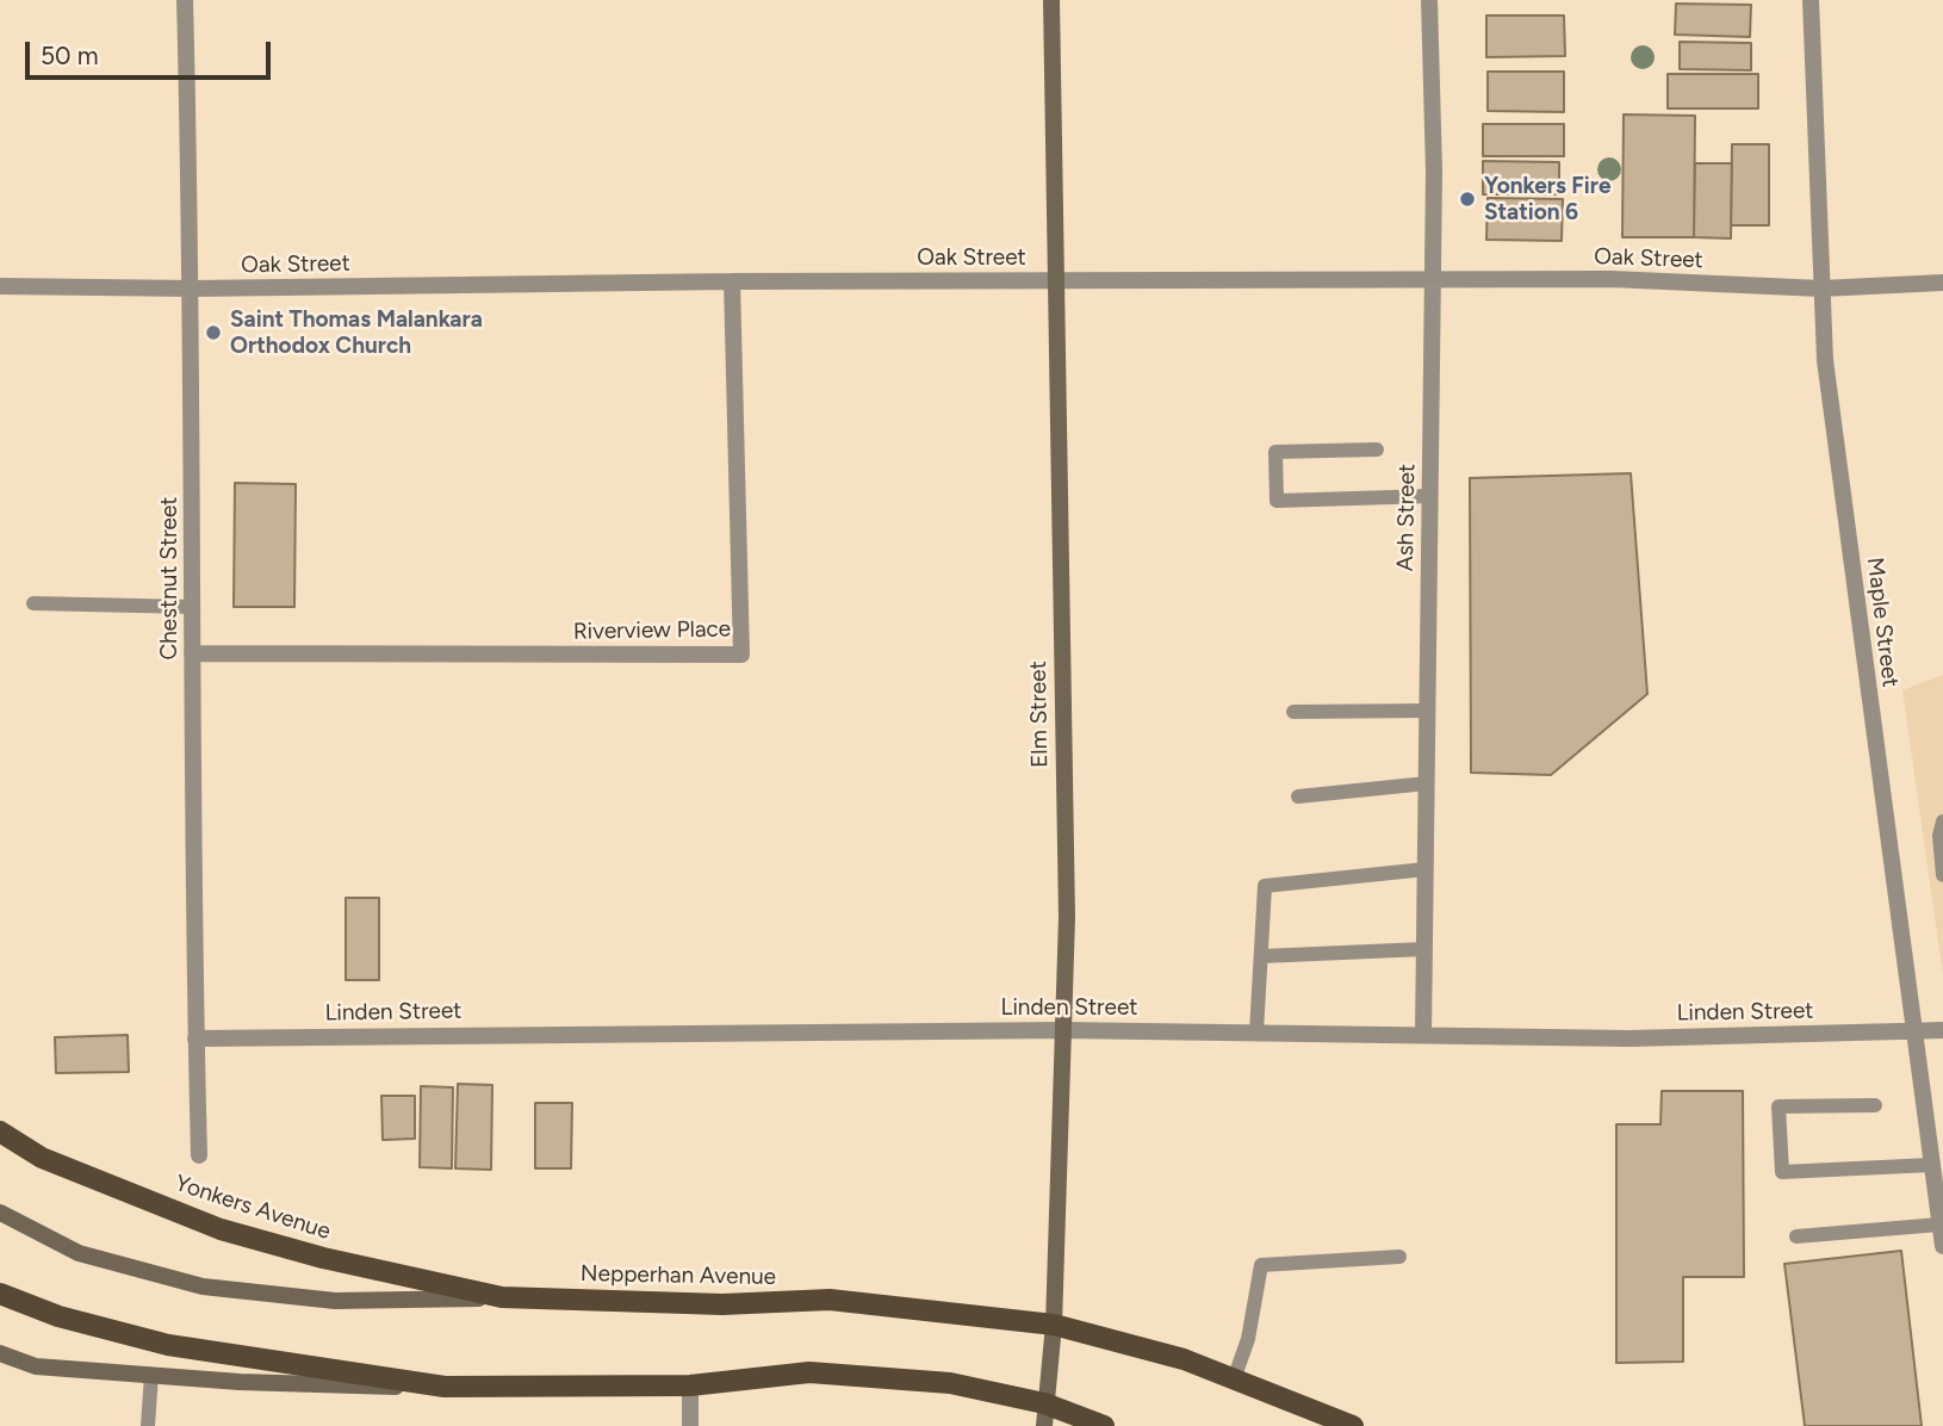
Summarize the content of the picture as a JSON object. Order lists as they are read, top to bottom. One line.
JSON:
{"streets":{"main road":["Yonkers Avenue","Nepperhan Avenue"],"street":["Oak Street","Ash Street","Chestnut Street","Maple Street","Riverview Place","Elm Street","Linden Street"]},"crossings":[["Oak Street","Ash Street"],["Oak Street","Chestnut Street"],["Oak Street","Maple Street"],["Oak Street","Riverview Place"],["Oak Street","Elm Street"],["Ash Street","Linden Street"],["Chestnut Street","Riverview Place"],["Chestnut Street","Linden Street"],["Maple Street","Linden Street"],["Elm Street","Linden Street"],["Elm Street","Nepperhan Avenue"],["Yonkers Avenue","Nepperhan Avenue"]],"places":["Yonkers Fire Station 6","Saint Thomas Malankara Orthodox Church"],"scale_bar":"50 m"}
